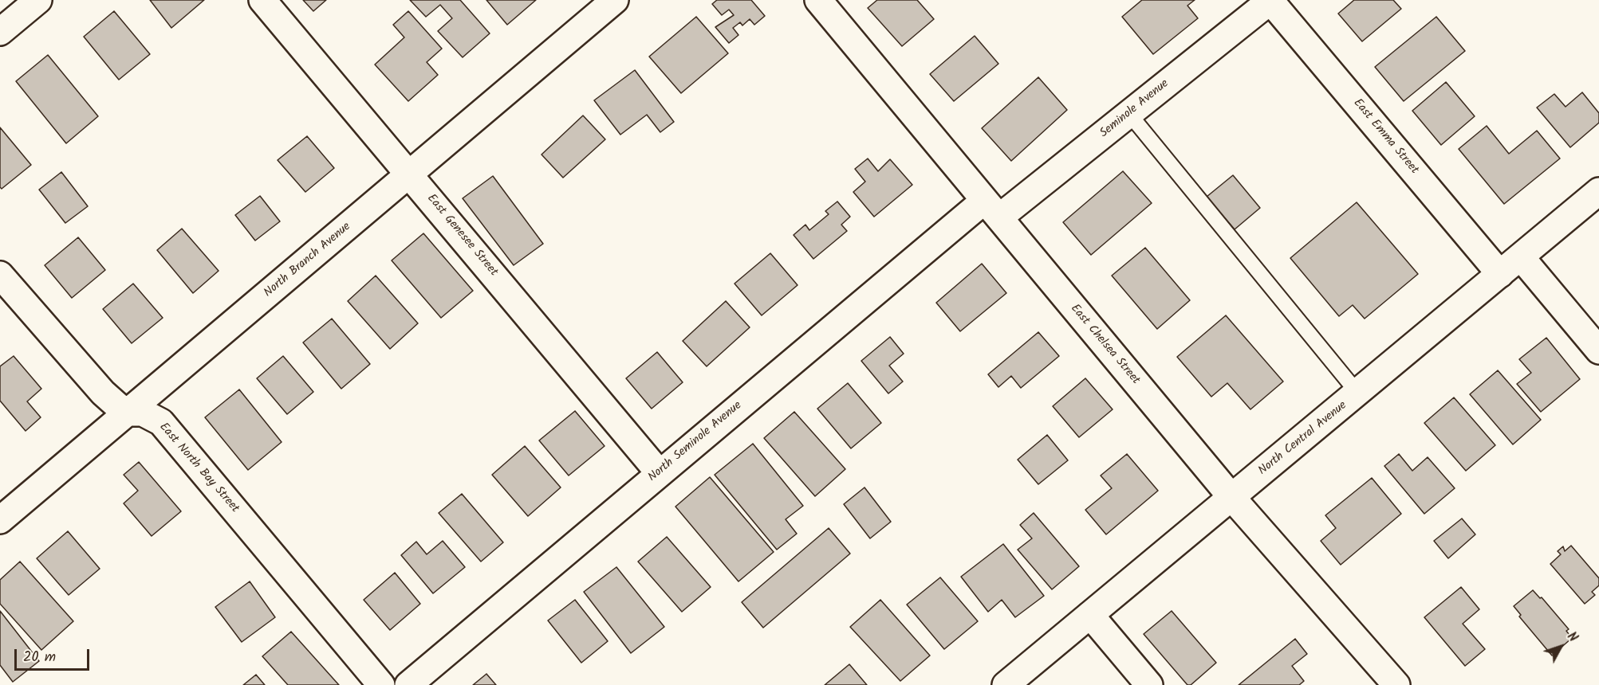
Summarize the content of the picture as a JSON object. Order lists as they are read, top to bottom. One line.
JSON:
{"streets":{"street":["Seminole Avenue","East Emma Street","East Genesee Street","North Branch Avenue","East Chelsea Street","North Central Avenue","North Seminole Avenue","East North Bay Street"]},"crossings":[["Seminole Avenue","East Emma Street"],["Seminole Avenue","East Chelsea Street"],["Seminole Avenue","North Seminole Avenue"],["East Emma Street","North Central Avenue"],["East Genesee Street","North Branch Avenue"],["East Genesee Street","North Seminole Avenue"],["North Branch Avenue","East North Bay Street"],["East Chelsea Street","North Central Avenue"],["East Chelsea Street","North Seminole Avenue"]],"scale_bar":"20 m","north":"top right"}
